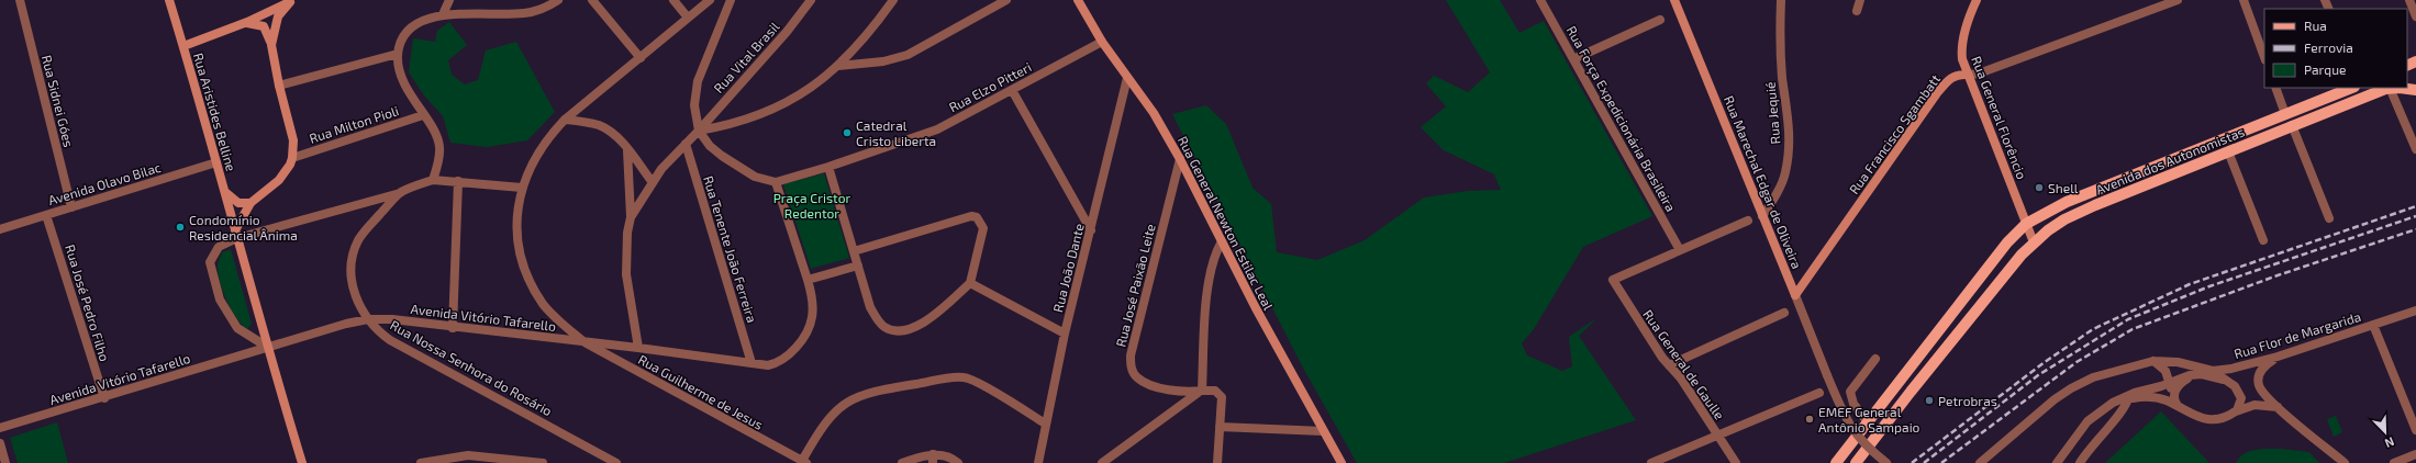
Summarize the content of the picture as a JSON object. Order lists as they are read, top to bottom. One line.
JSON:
{"streets":{"main road":["Avenida dos Autonomistas"],"street":["Rua Vital Brasil","Rua Elzo Pitteri","Rua Sidnei Góes","Rua Aristides Belline","Rua Jequié","Rua General Florêncio","Rua Força Expedicionária Brasileira","Rua Milton Pioli","Rua Francisco Sgambatt","Rua Marechal Edgar de Oliveira","Avenida Olavo Bilac","Rua General Newton Estilac Leal","Rua Tenente João Ferreira","Rua João Dante","Rua José Paixão Leite","Rua José Pedro Filho","Avenida Vitório Tafarello","Rua Flor de Margarida","Rua General de Gaulle","Rua Nossa Senhora do Rosário","Rua Guilherme de Jesus"]},"crossings":[["Rua Vital Brasil","Rua Tenente João Ferreira"],["Rua Elzo Pitteri","Rua General Newton Estilac Leal"],["Rua Elzo Pitteri","Avenida Vitório Tafarello"],["Rua Sidnei Góes","Avenida Olavo Bilac"],["Rua Aristides Belline","Avenida Olavo Bilac"],["Rua Aristides Belline","Avenida Vitório Tafarello"],["Rua Jequié","Rua Marechal Edgar de Oliveira"],["Rua General Florêncio","Rua Francisco Sgambatt"],["Rua General Florêncio","Avenida dos Autonomistas"],["Rua Força Expedicionária Brasileira","Rua General de Gaulle"],["Rua Francisco Sgambatt","Rua Marechal Edgar de Oliveira"],["Avenida Olavo Bilac","Rua José Pedro Filho"],["Rua General Newton Estilac Leal","Rua João Dante"],["Rua General Newton Estilac Leal","Rua José Paixão Leite"],["Rua Tenente João Ferreira","Avenida Vitório Tafarello"],["Rua José Pedro Filho","Avenida Vitório Tafarello"],["Avenida Vitório Tafarello","Rua Nossa Senhora do Rosário"],["Avenida Vitório Tafarello","Rua Guilherme de Jesus"]],"parks":["Praça Cristor Redentor"],"places":["Catedral Cristo Liberta","Shell","Condomínio Residencial Ânima","Petrobras","EMEF General Antônio Sampaio"],"legend":["Rua","Ferrovia","Parque"],"north":"bottom right"}
